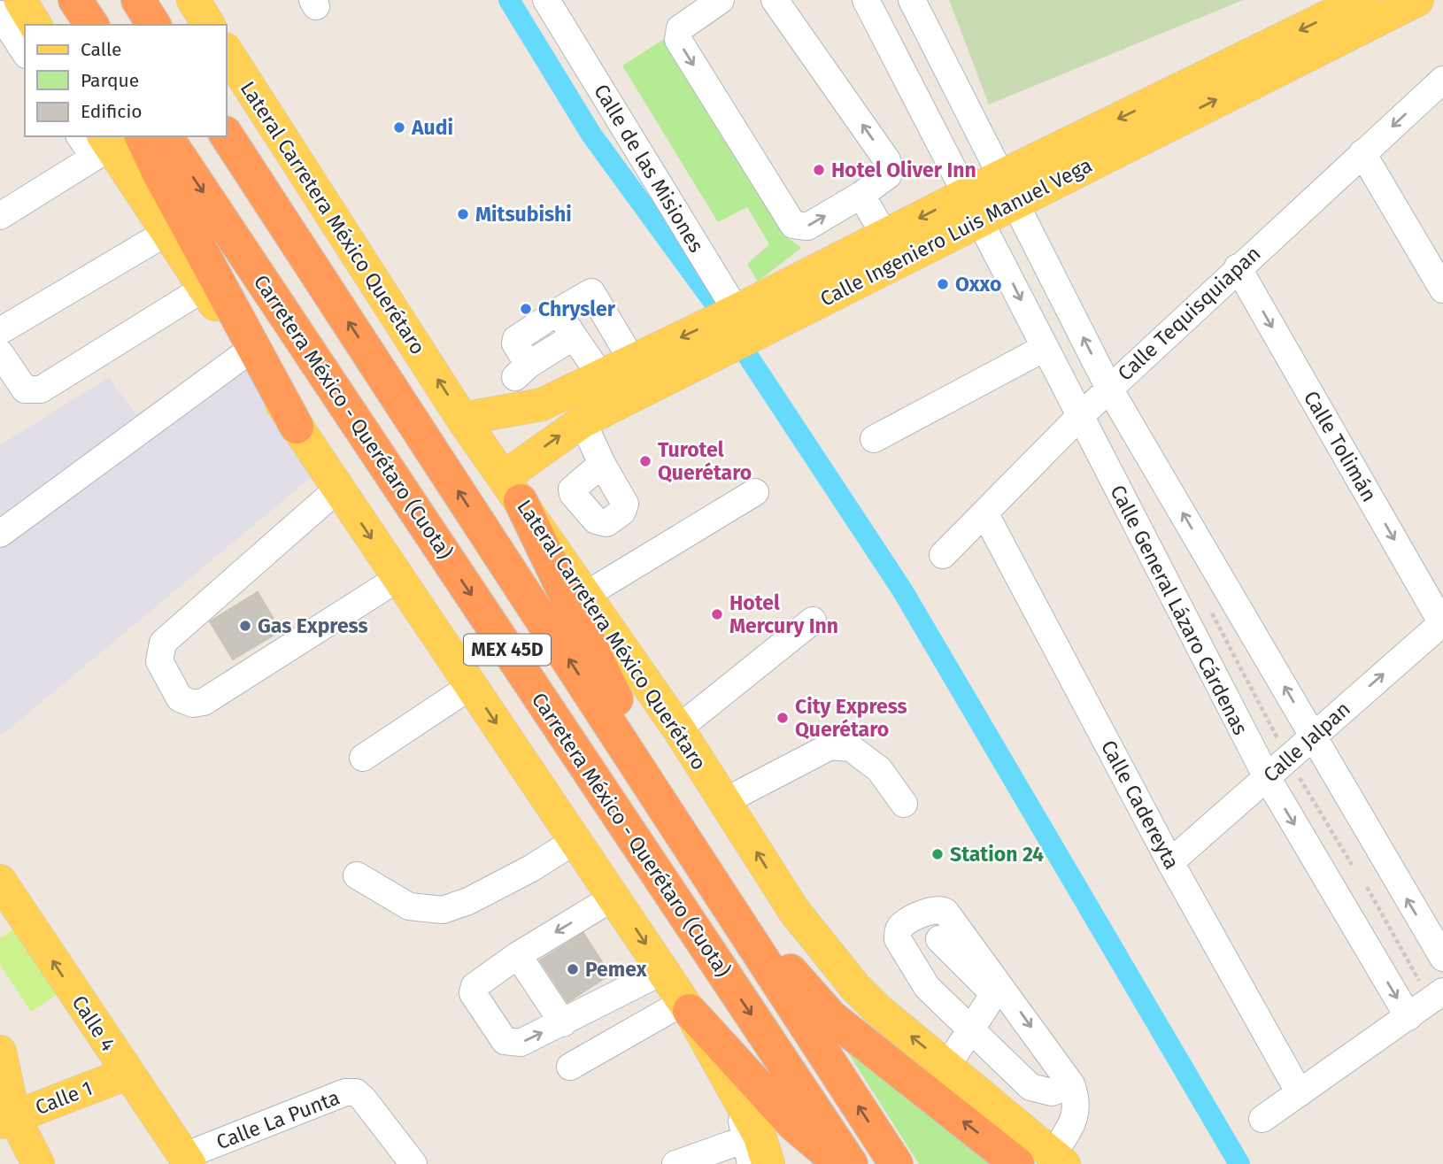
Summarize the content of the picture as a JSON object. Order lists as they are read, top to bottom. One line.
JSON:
{"streets":{"highway":["Carretera México - Querétaro (Cuota)","MEX 45D"],"main road":["Lateral Carretera México Querétaro","Calle Ingeniero Luis Manuel Vega","Calle 4","Calle 1"],"street":["Calle de las Misiones","Calle Tequisquiapan","Calle Tolimán","Calle General Lázaro Cárdenas","Calle Jalpan","Calle Cadereyta","Calle La Punta"]},"crossings":[["Calle de las Misiones","Calle Ingeniero Luis Manuel Vega"],["Lateral Carretera México Querétaro","Calle Ingeniero Luis Manuel Vega"],["Calle Ingeniero Luis Manuel Vega","Calle General Lázaro Cárdenas"],["Calle Tequisquiapan","Calle Tolimán"],["Calle Tequisquiapan","Calle General Lázaro Cárdenas"],["Calle Tequisquiapan","Calle Cadereyta"],["Calle Tolimán","Calle Jalpan"],["Calle General Lázaro Cárdenas","Calle Jalpan"],["Calle Jalpan","Calle Cadereyta"],["Calle 4","Calle 1"],["Calle 4","Calle La Punta"]],"one_way":["Calle Jalpan","Calle 4"],"places":["Audi","Hotel Oliver Inn","Mitsubishi","Oxxo","Chrysler","Turotel Querétaro","Hotel Mercury Inn","Gas Express","City Express Querétaro","Station 24","Pemex"],"legend":["Calle","Parque","Edificio"]}
